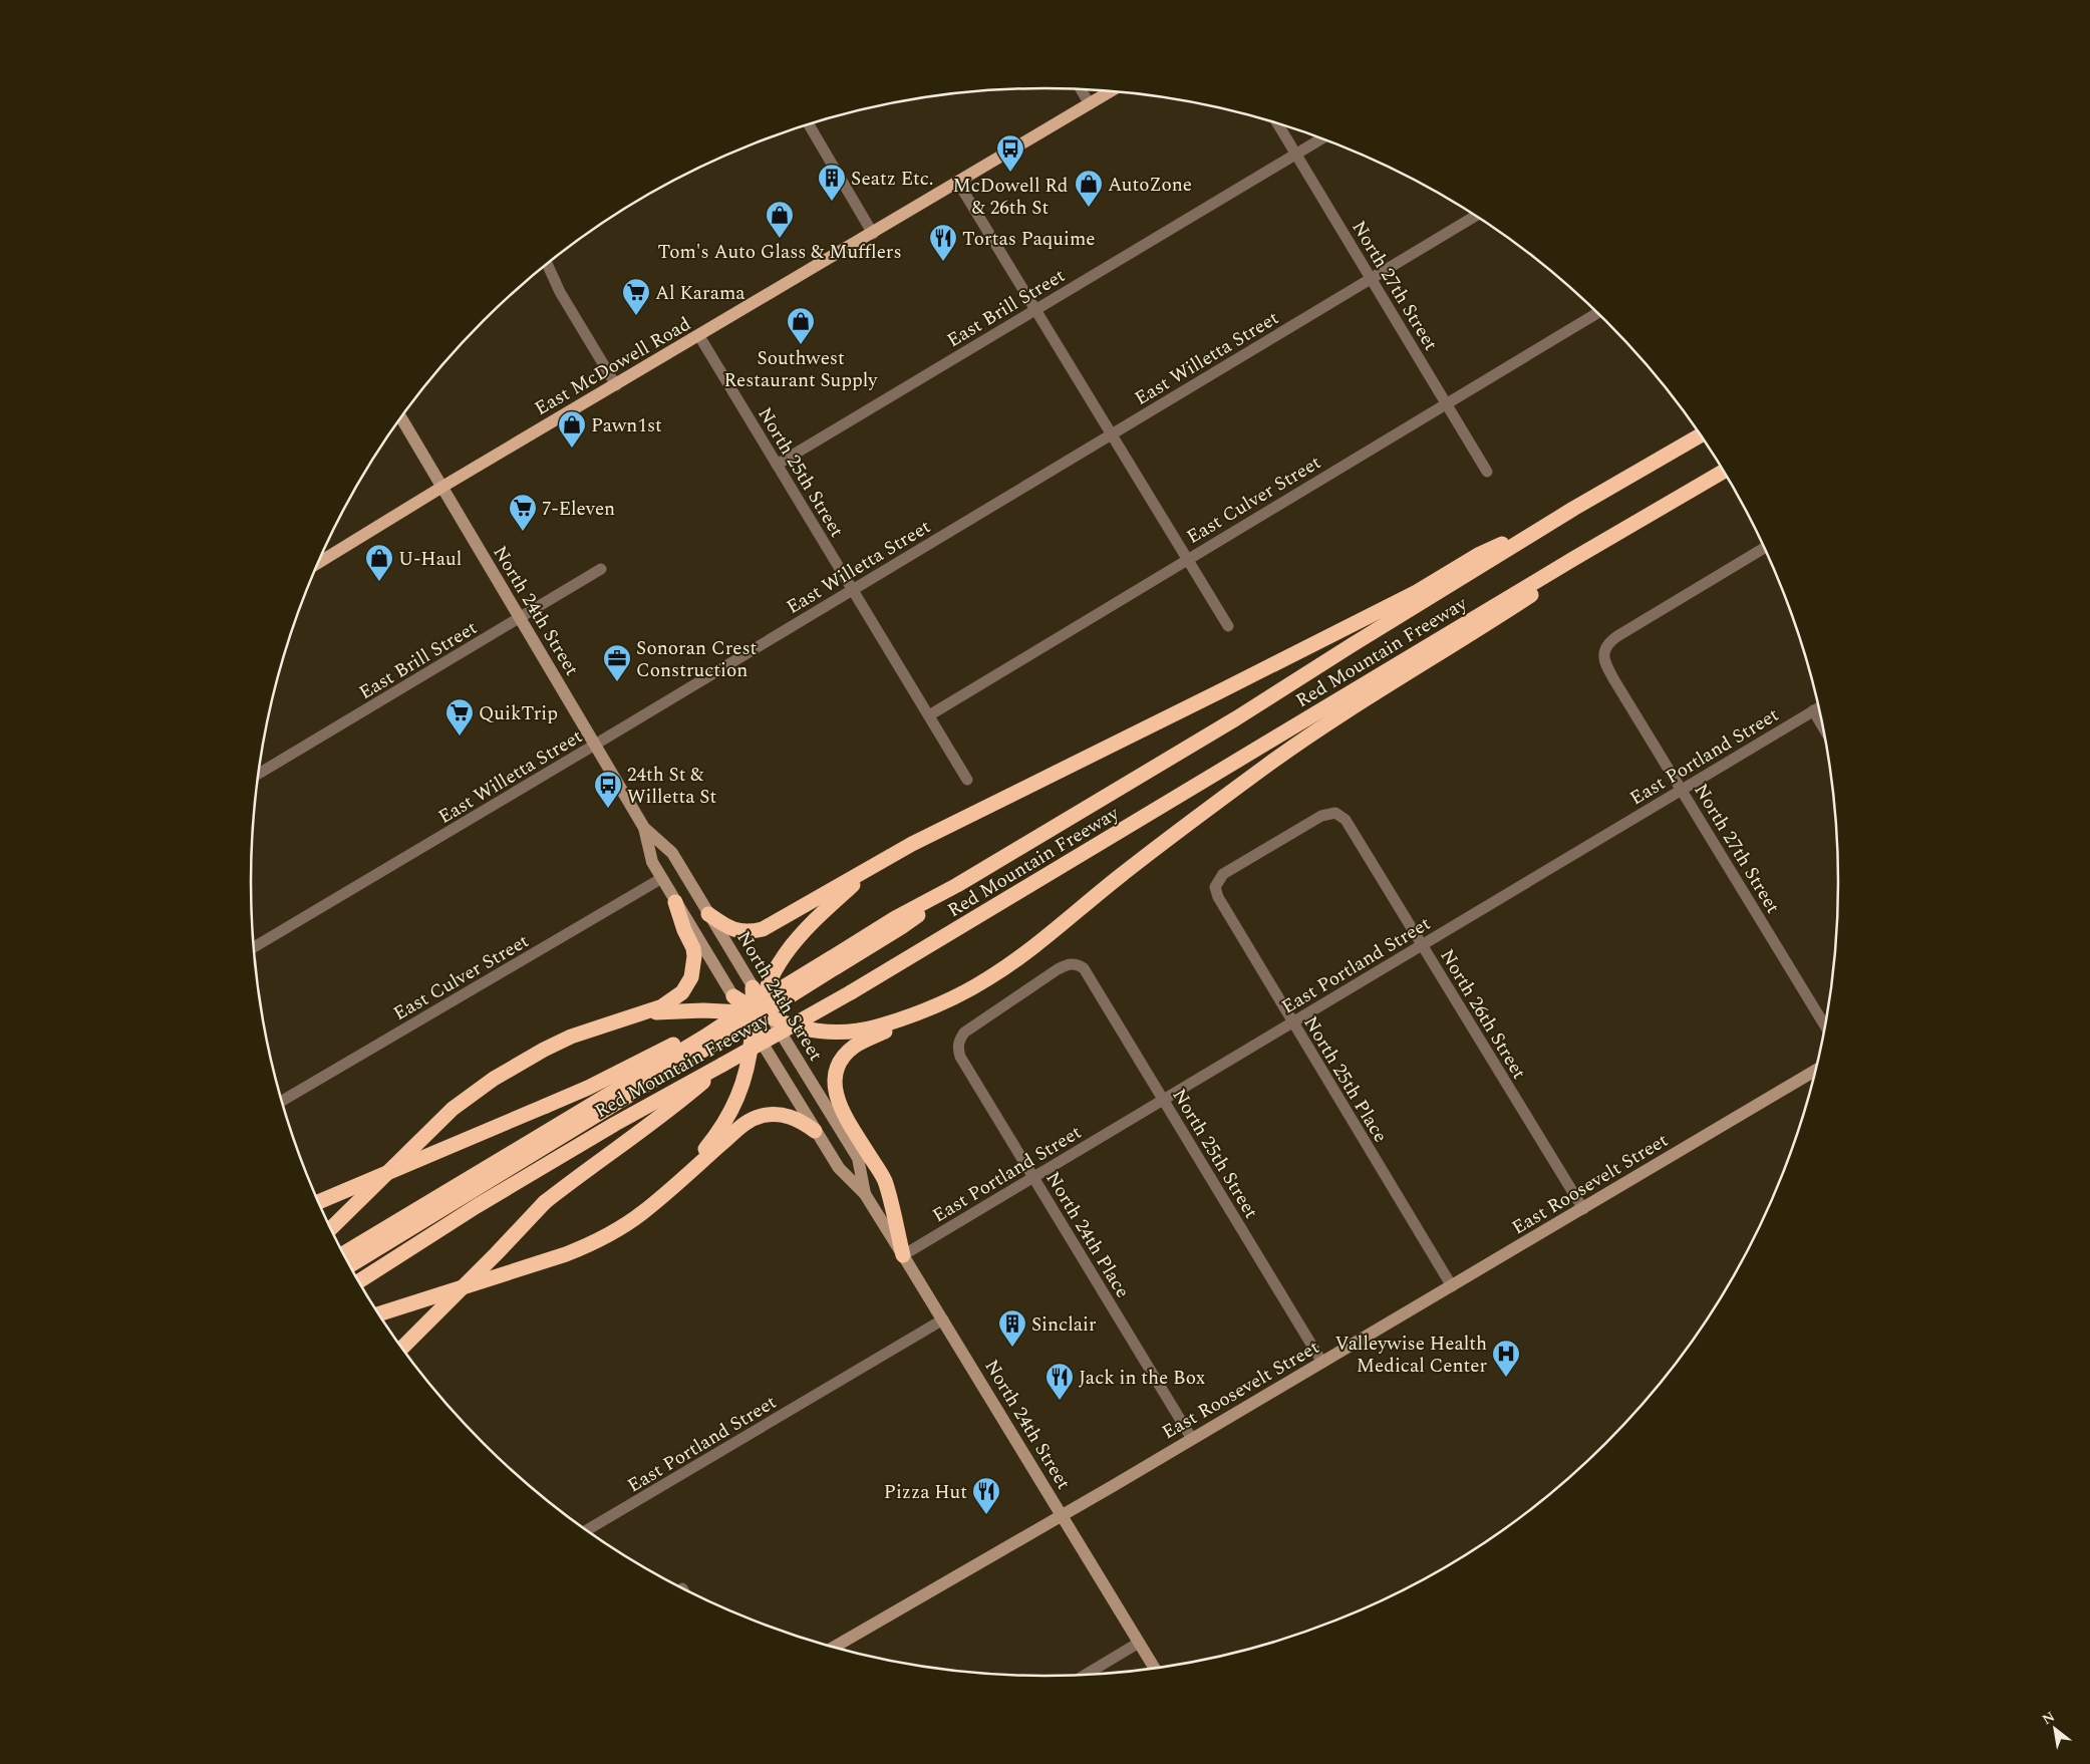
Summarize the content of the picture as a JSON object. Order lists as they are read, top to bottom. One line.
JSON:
{"streets":{"highway":["Red Mountain Freeway"],"main road":["East McDowell Road","North 24th Street","East Roosevelt Street"],"street":["North 27th Street","East Brill Street","East Willetta Street","North 25th Street","East Culver Street","East Portland Street","North 26th Street","North 25th Place","North 24th Place"]},"crossings":[["North 27th Street","East Brill Street"],["North 27th Street","East Willetta Street"],["North 27th Street","East Culver Street"],["North 27th Street","East Portland Street"],["East Brill Street","North 25th Street"],["East Brill Street","North 24th Street"],["East Willetta Street","North 25th Street"],["East Willetta Street","North 24th Street"],["East McDowell Road","North 25th Street"],["East McDowell Road","North 24th Street"],["North 25th Street","East Culver Street"],["North 25th Street","East Portland Street"],["North 25th Street","East Roosevelt Street"],["North 25th Street","North 24th Place"],["East Culver Street","North 24th Street"],["North 24th Street","Red Mountain Freeway"],["North 24th Street","East Portland Street"],["North 24th Street","East Roosevelt Street"],["East Portland Street","North 26th Street"],["East Portland Street","North 25th Place"],["East Portland Street","North 24th Place"],["North 26th Street","North 25th Place"],["North 26th Street","East Roosevelt Street"],["North 25th Place","East Roosevelt Street"],["East Roosevelt Street","North 24th Place"]],"places":{"bus stop":["McDowell Rd & 26th St","24th St & Willetta St"],"building":["Seatz Etc.","Sinclair"],"shop":["AutoZone","Tom's Auto Glass & Mufflers","Southwest Restaurant Supply","Pawn1st","U-Haul"],"restaurant":["Tortas Paquime","Jack in the Box","Pizza Hut"],"supermarket":["Al Karama","7-Eleven","QuikTrip"],"office":["Sonoran Crest Construction"],"hospital":["Valleywise Health Medical Center"]},"north":"top left"}
